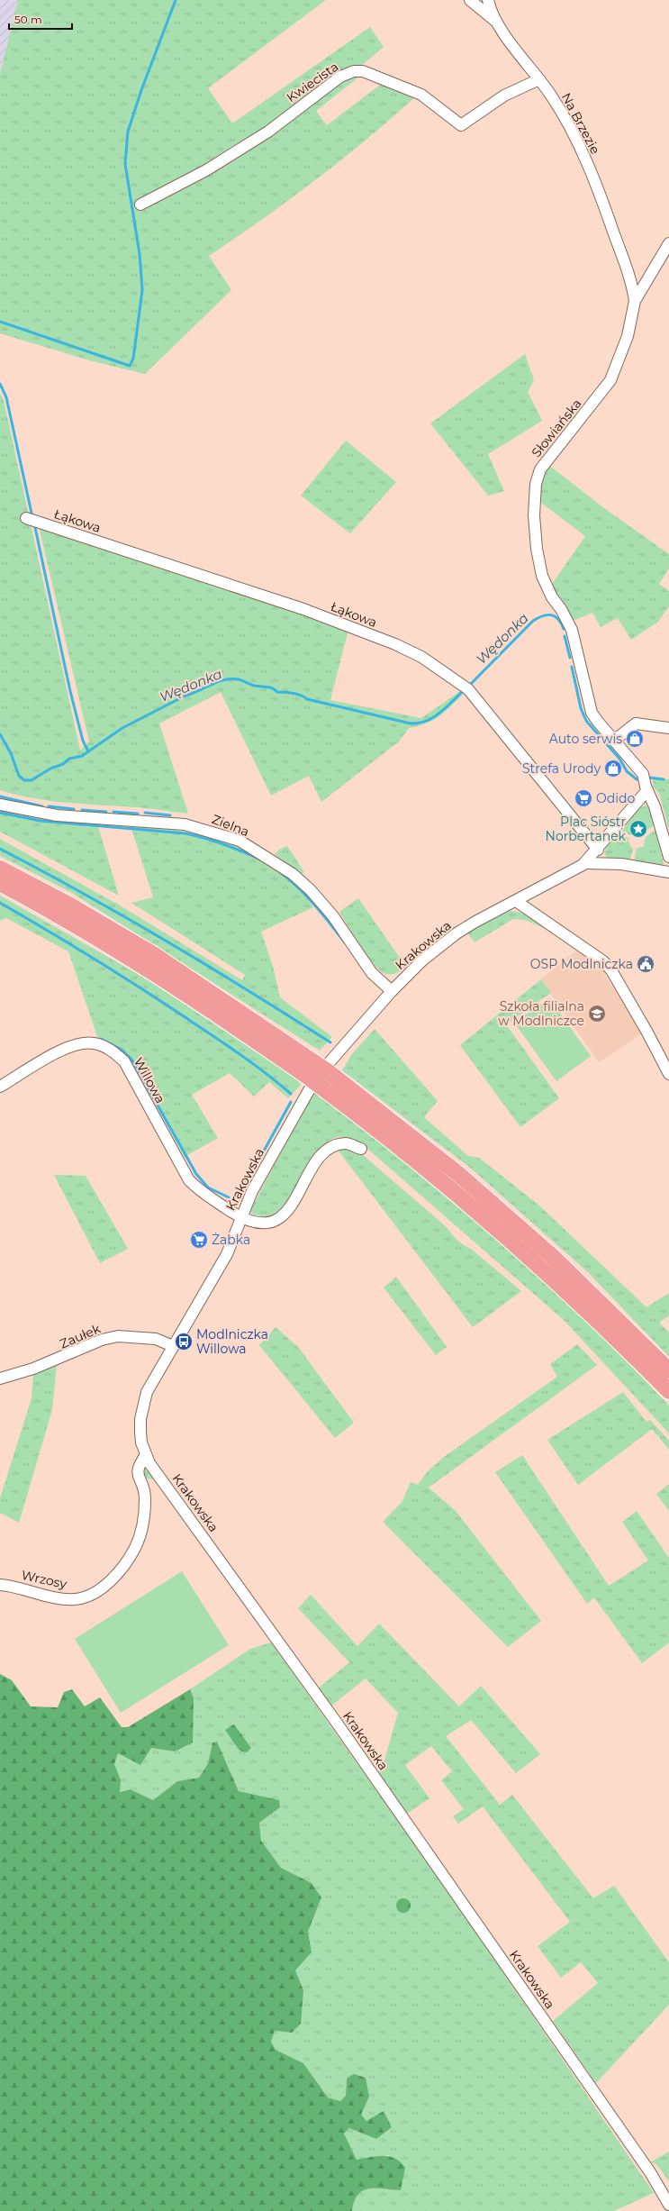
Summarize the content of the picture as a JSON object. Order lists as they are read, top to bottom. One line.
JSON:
{"streets":{"street":["Kwiecista","Na Brzezie","Słowiańska","Łąkowa","Zielna","Krakowska","Willowa","Zaułek","Wrzosy"]},"crossings":[["Kwiecista","Na Brzezie"],["Na Brzezie","Słowiańska"],["Zielna","Krakowska"],["Krakowska","Willowa"],["Krakowska","Zaułek"],["Krakowska","Wrzosy"]],"water":["Wędonka"],"places":{"shop":["Auto serwis","Strefa Urody"],"supermarket":["Odido","Żabka"],"place":["Plac Sióstr Norbertanek"],"public building":["OSP Modlniczka"],"school or university":["Szkoła filialna w Modlniczce"],"bus stop":["Modlniczka Willowa"]},"scale_bar":"50 m"}
